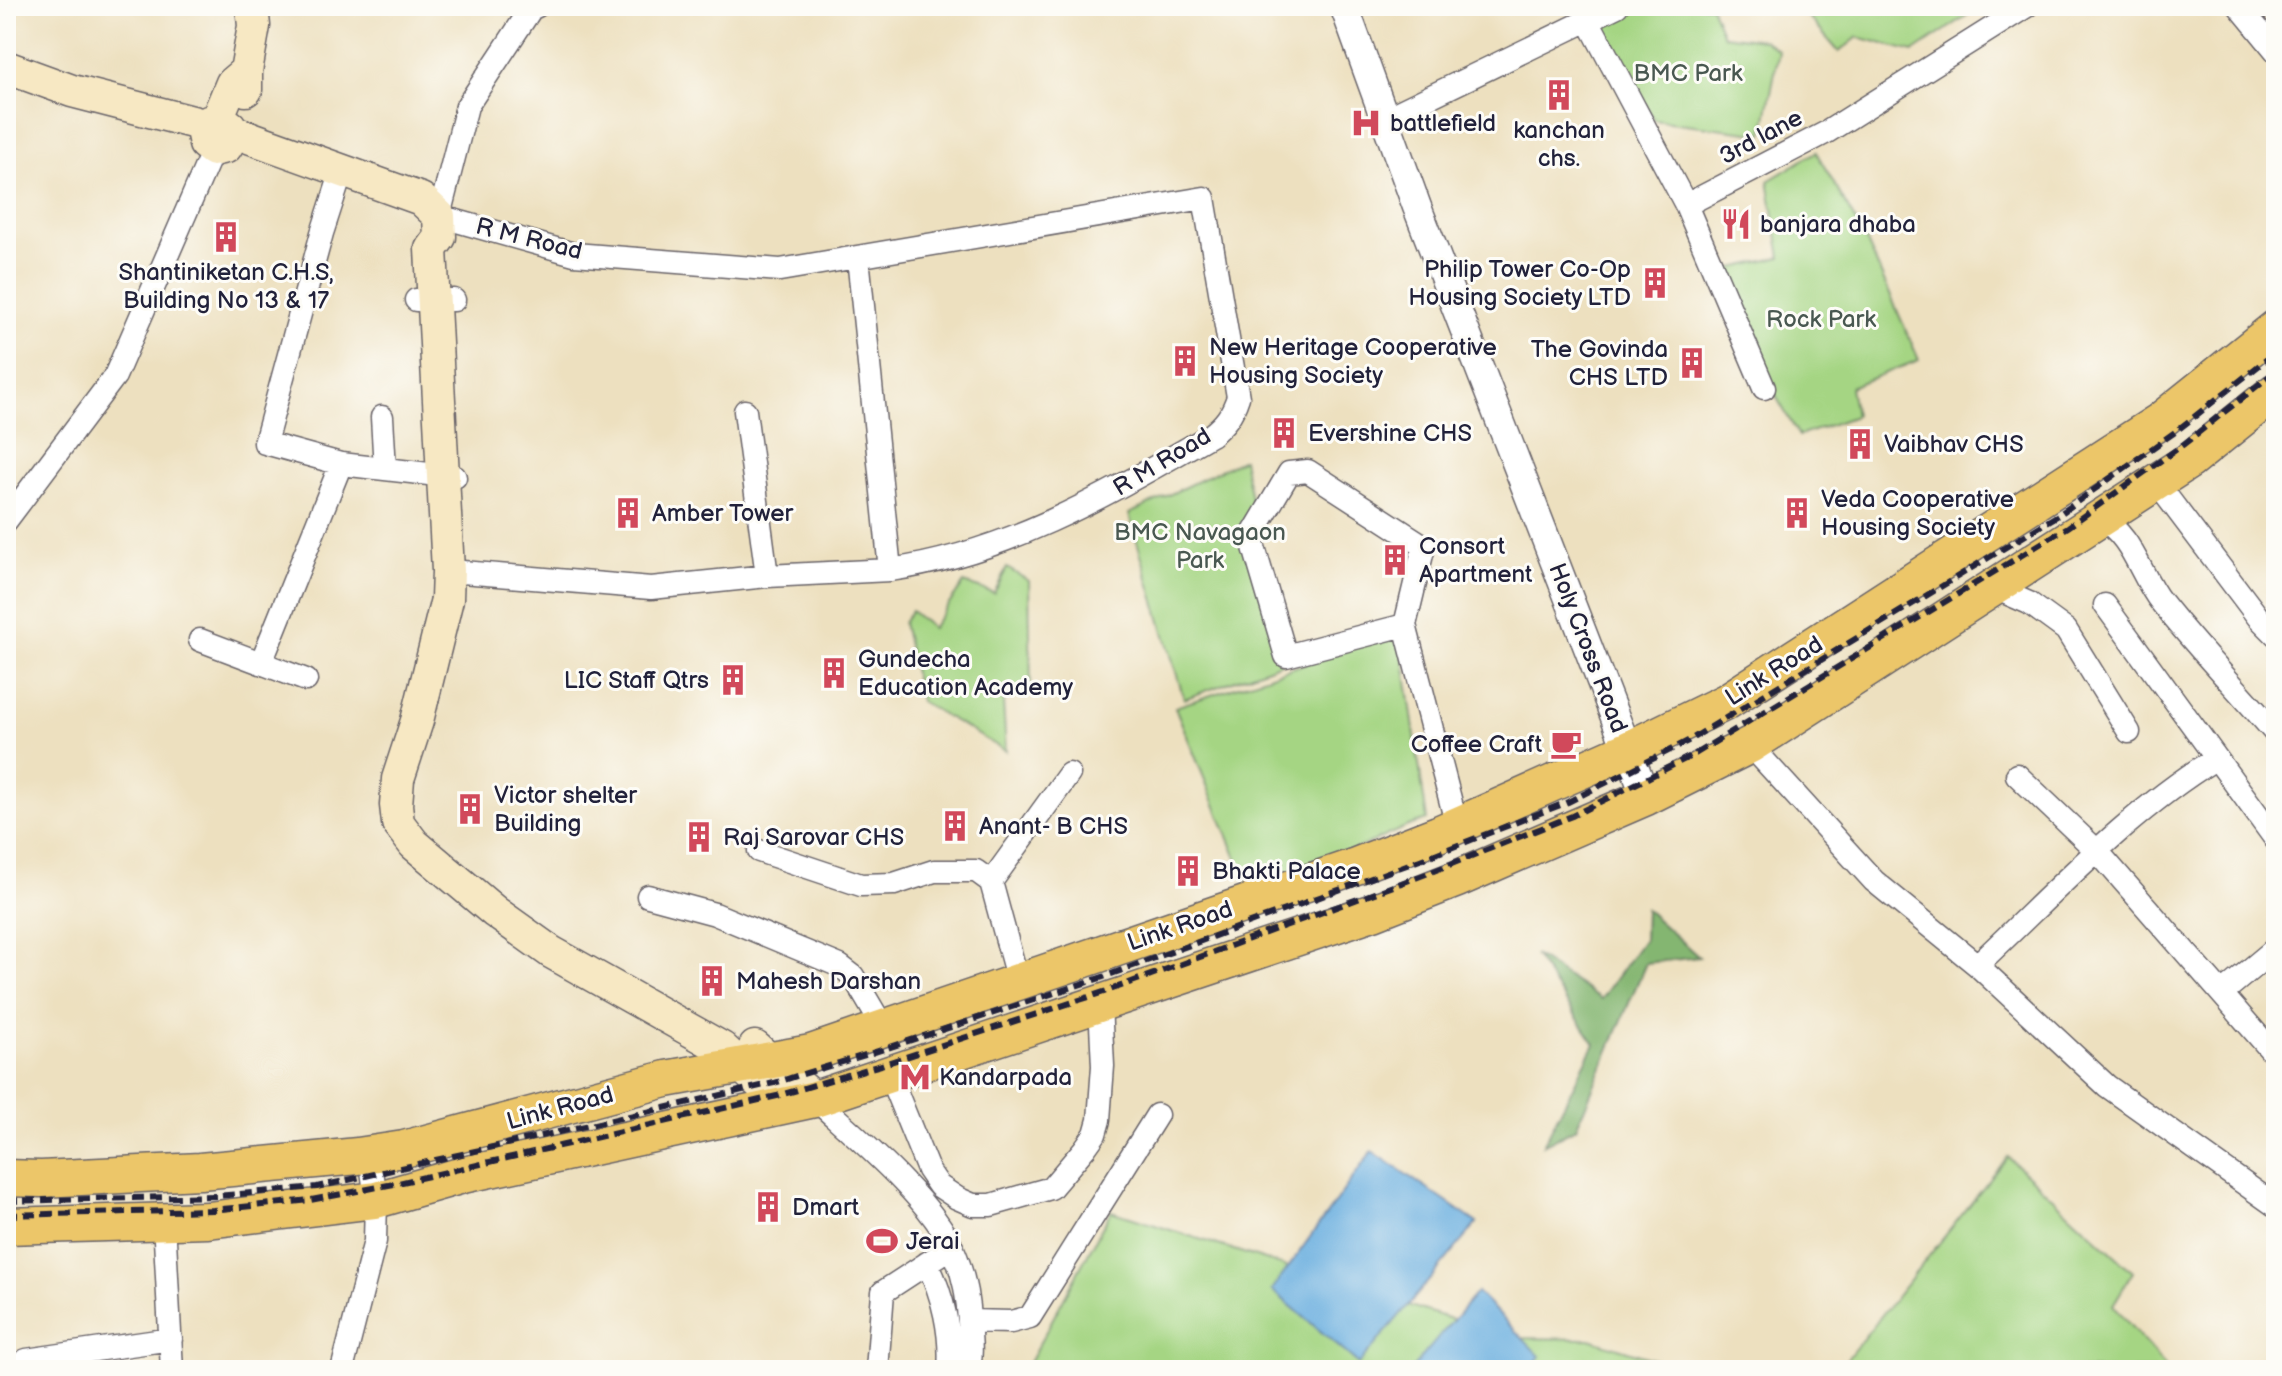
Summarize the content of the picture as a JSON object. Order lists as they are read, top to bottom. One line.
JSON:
{"streets":{"main road":["R M Road","Link Road"],"street":["3rd lane","Holy Cross Road"]},"crossings":[["Holy Cross Road","Link Road"]],"parks":["BMC Park","Rock Park","BMC Navagaon Park"],"places":{"building":["kanchan chs.","Shantiniketan C.H.S, Building No 13 & 17","Philip Tower Co-Op Housing Society LTD","New Heritage Cooperative Housing Society","The Govinda CHS LTD","Evershine CHS","Vaibhav CHS","Amber Tower","Veda Cooperative Housing Society","Consort Apartment","Gundecha Education Academy","LIC Staff Qtrs","Victor shelter Building","Anant- B CHS","Raj Sarovar CHS","Bhakti Palace","Mahesh Darshan","Dmart"],"hospital":["battlefield"],"restaurant":["banjara dhaba"],"cafe":["Coffee Craft"],"metro station":["Kandarpada"],"sports":["Jerai"]}}
